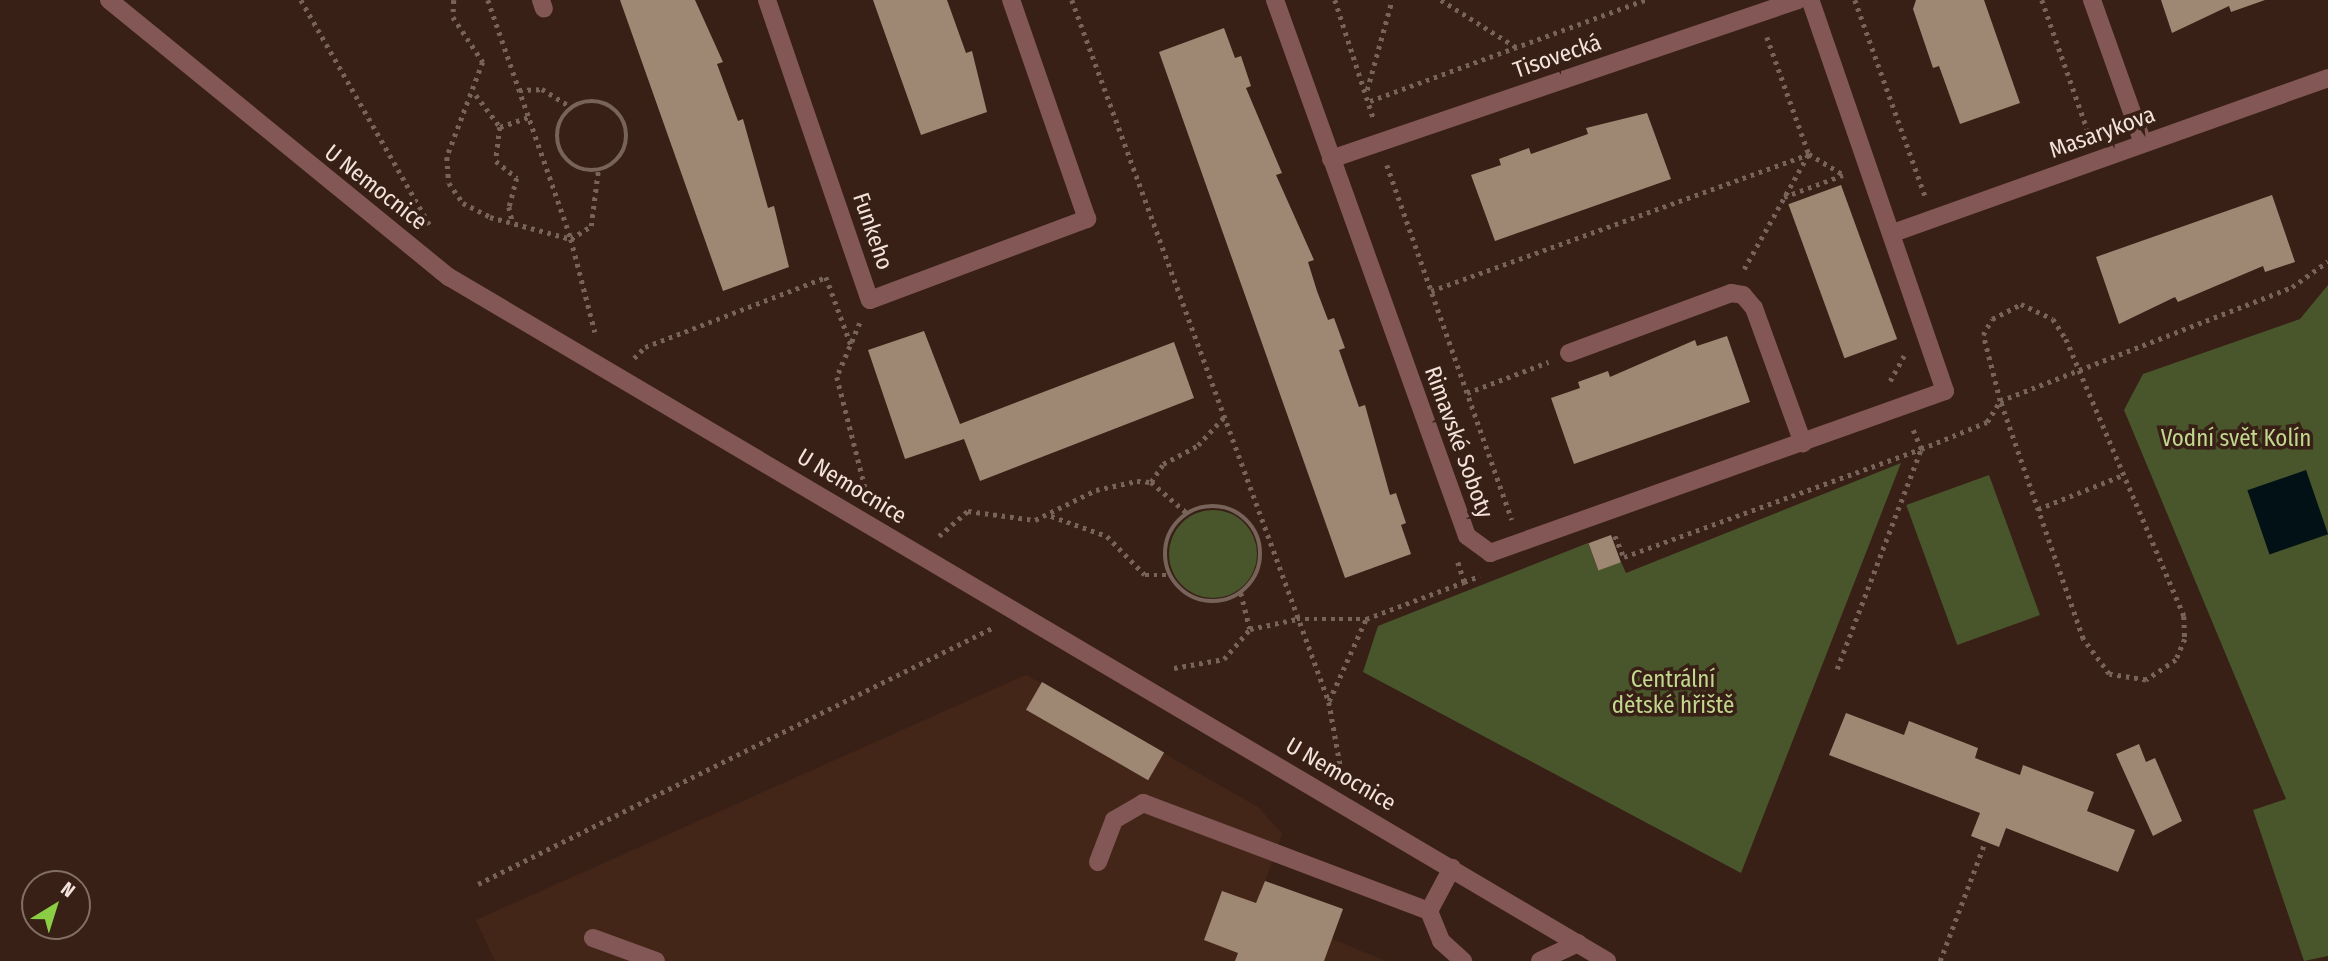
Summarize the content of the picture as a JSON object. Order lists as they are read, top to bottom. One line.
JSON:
{"streets":{"street":["Tisovecká","Masarykova","U Nemocnice","Funkeho","Rimavské Soboty"]},"crossings":[["Tisovecká","Rimavské Soboty"],["Masarykova","Rimavské Soboty"]],"parks":["Vodní svět Kolín","Centrální dětské hřiště"],"north":"top right"}
